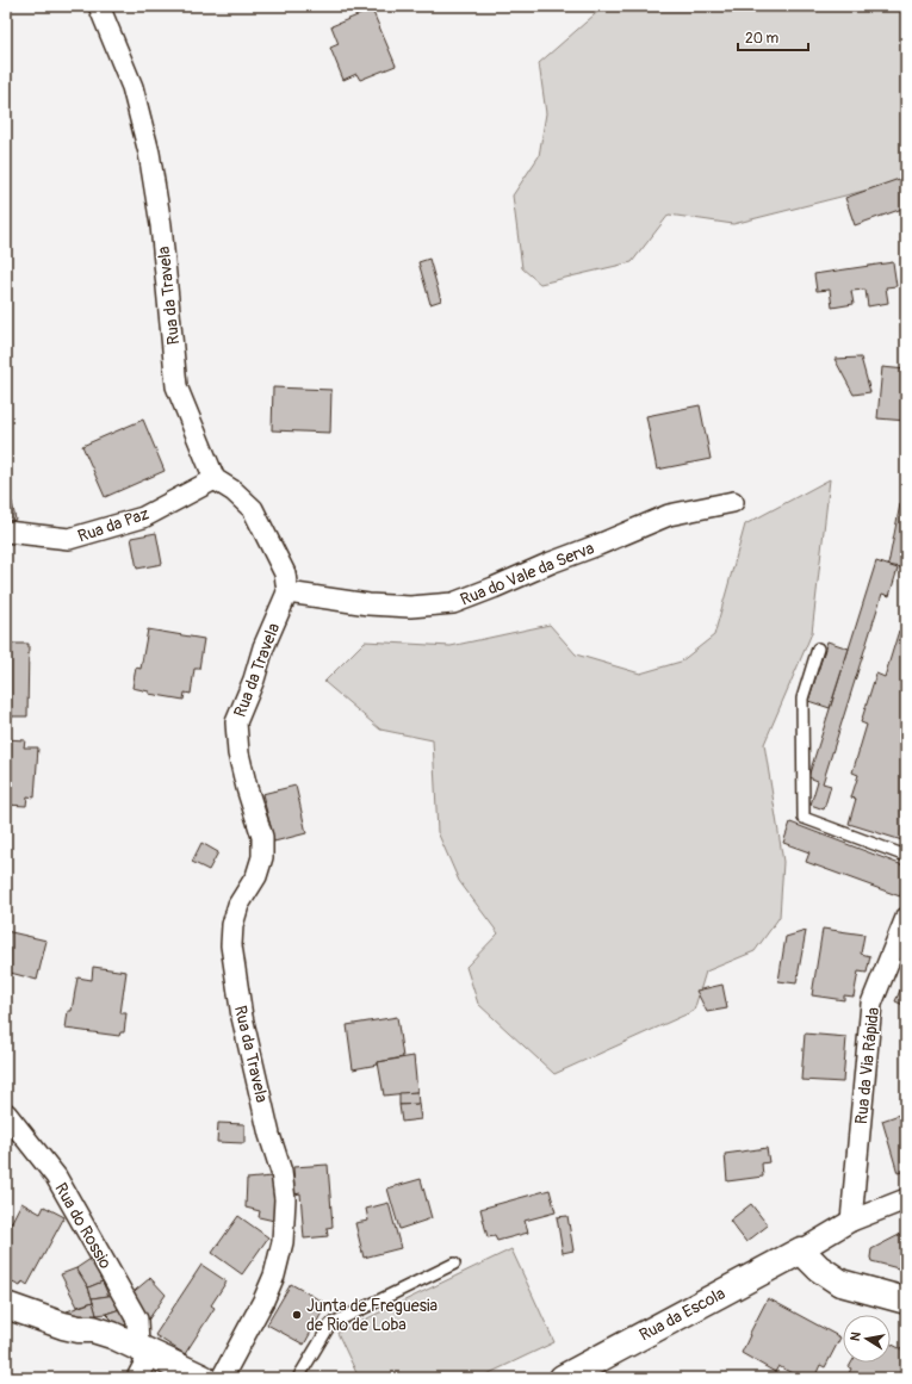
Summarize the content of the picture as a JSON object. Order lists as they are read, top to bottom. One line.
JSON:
{"streets":{"street":["Rua da Travela","Rua da Paz","Rua do Vale da Serva","Rua da Via Rápida","Rua do Rossio","Rua da Escola"]},"crossings":[["Rua da Travela","Rua da Paz"],["Rua da Travela","Rua do Vale da Serva"]],"places":["Junta de Freguesia de Rio de Loba"],"scale_bar":"20 m","north":"left"}
